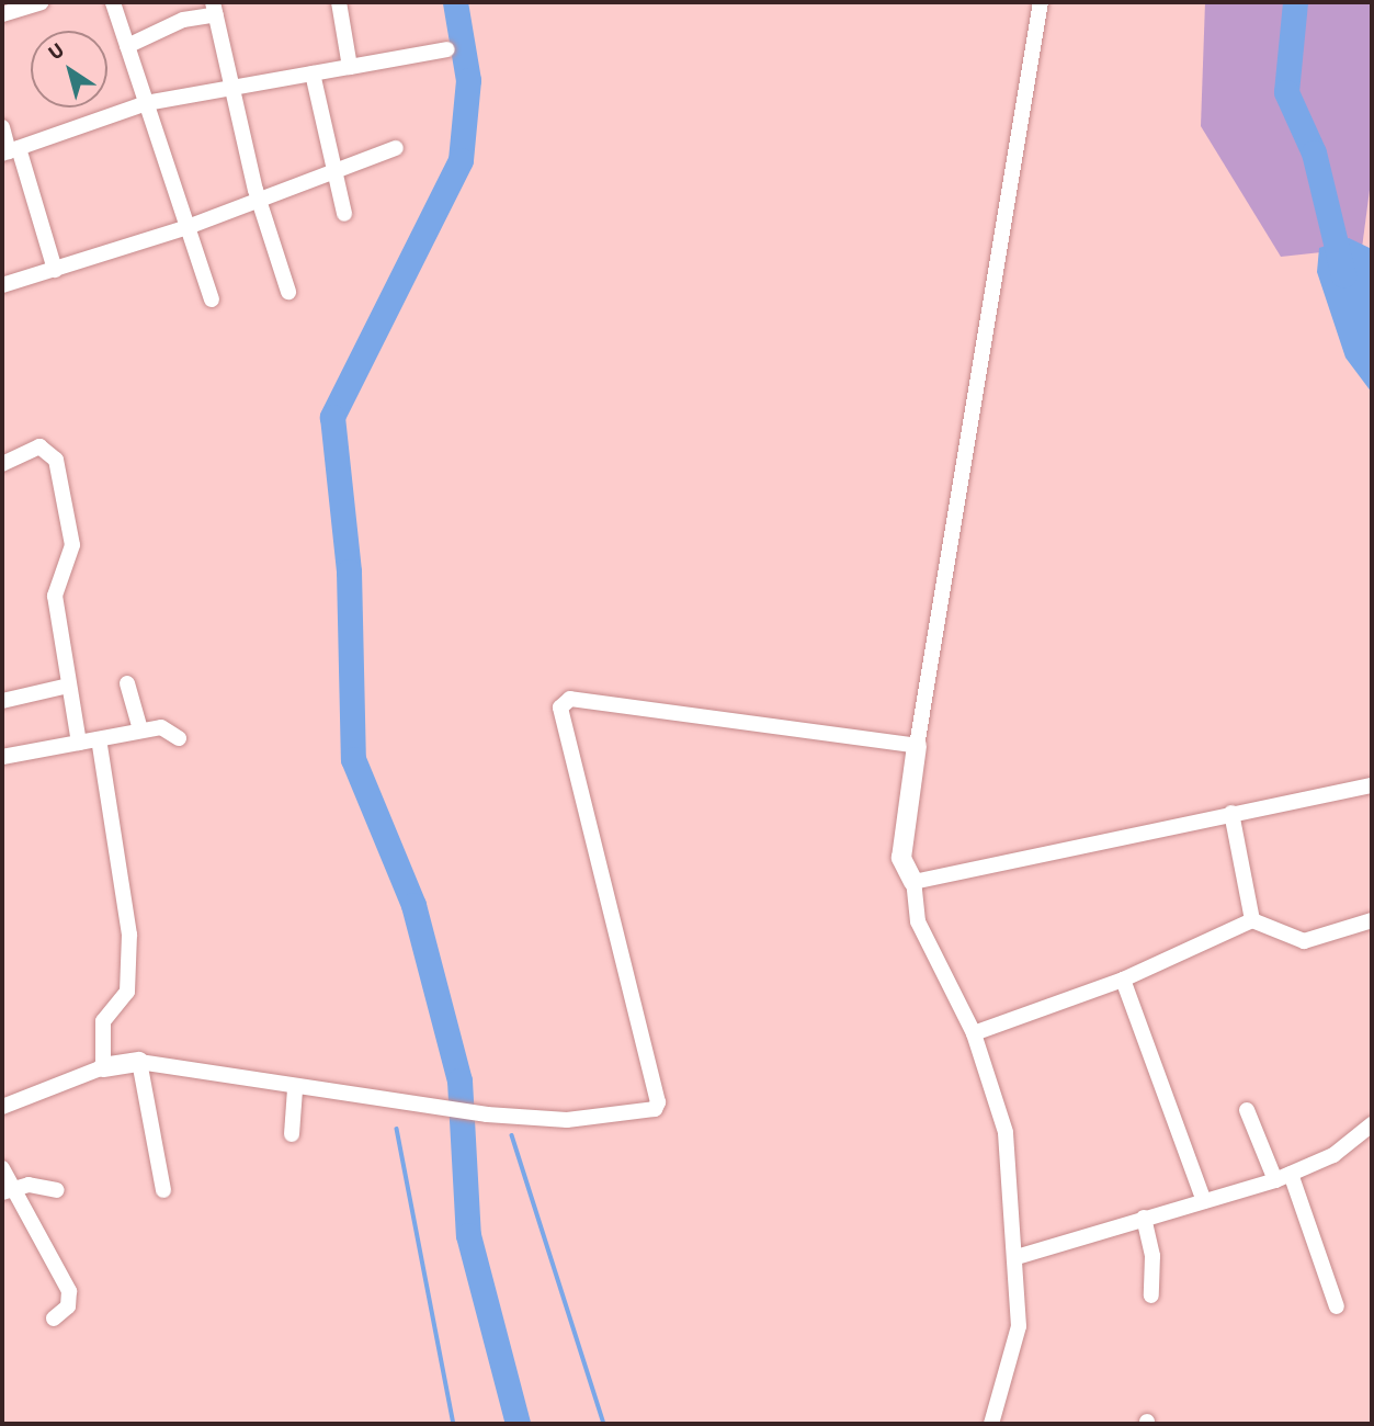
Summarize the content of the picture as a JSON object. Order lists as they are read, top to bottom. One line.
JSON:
{"north":"top left"}
